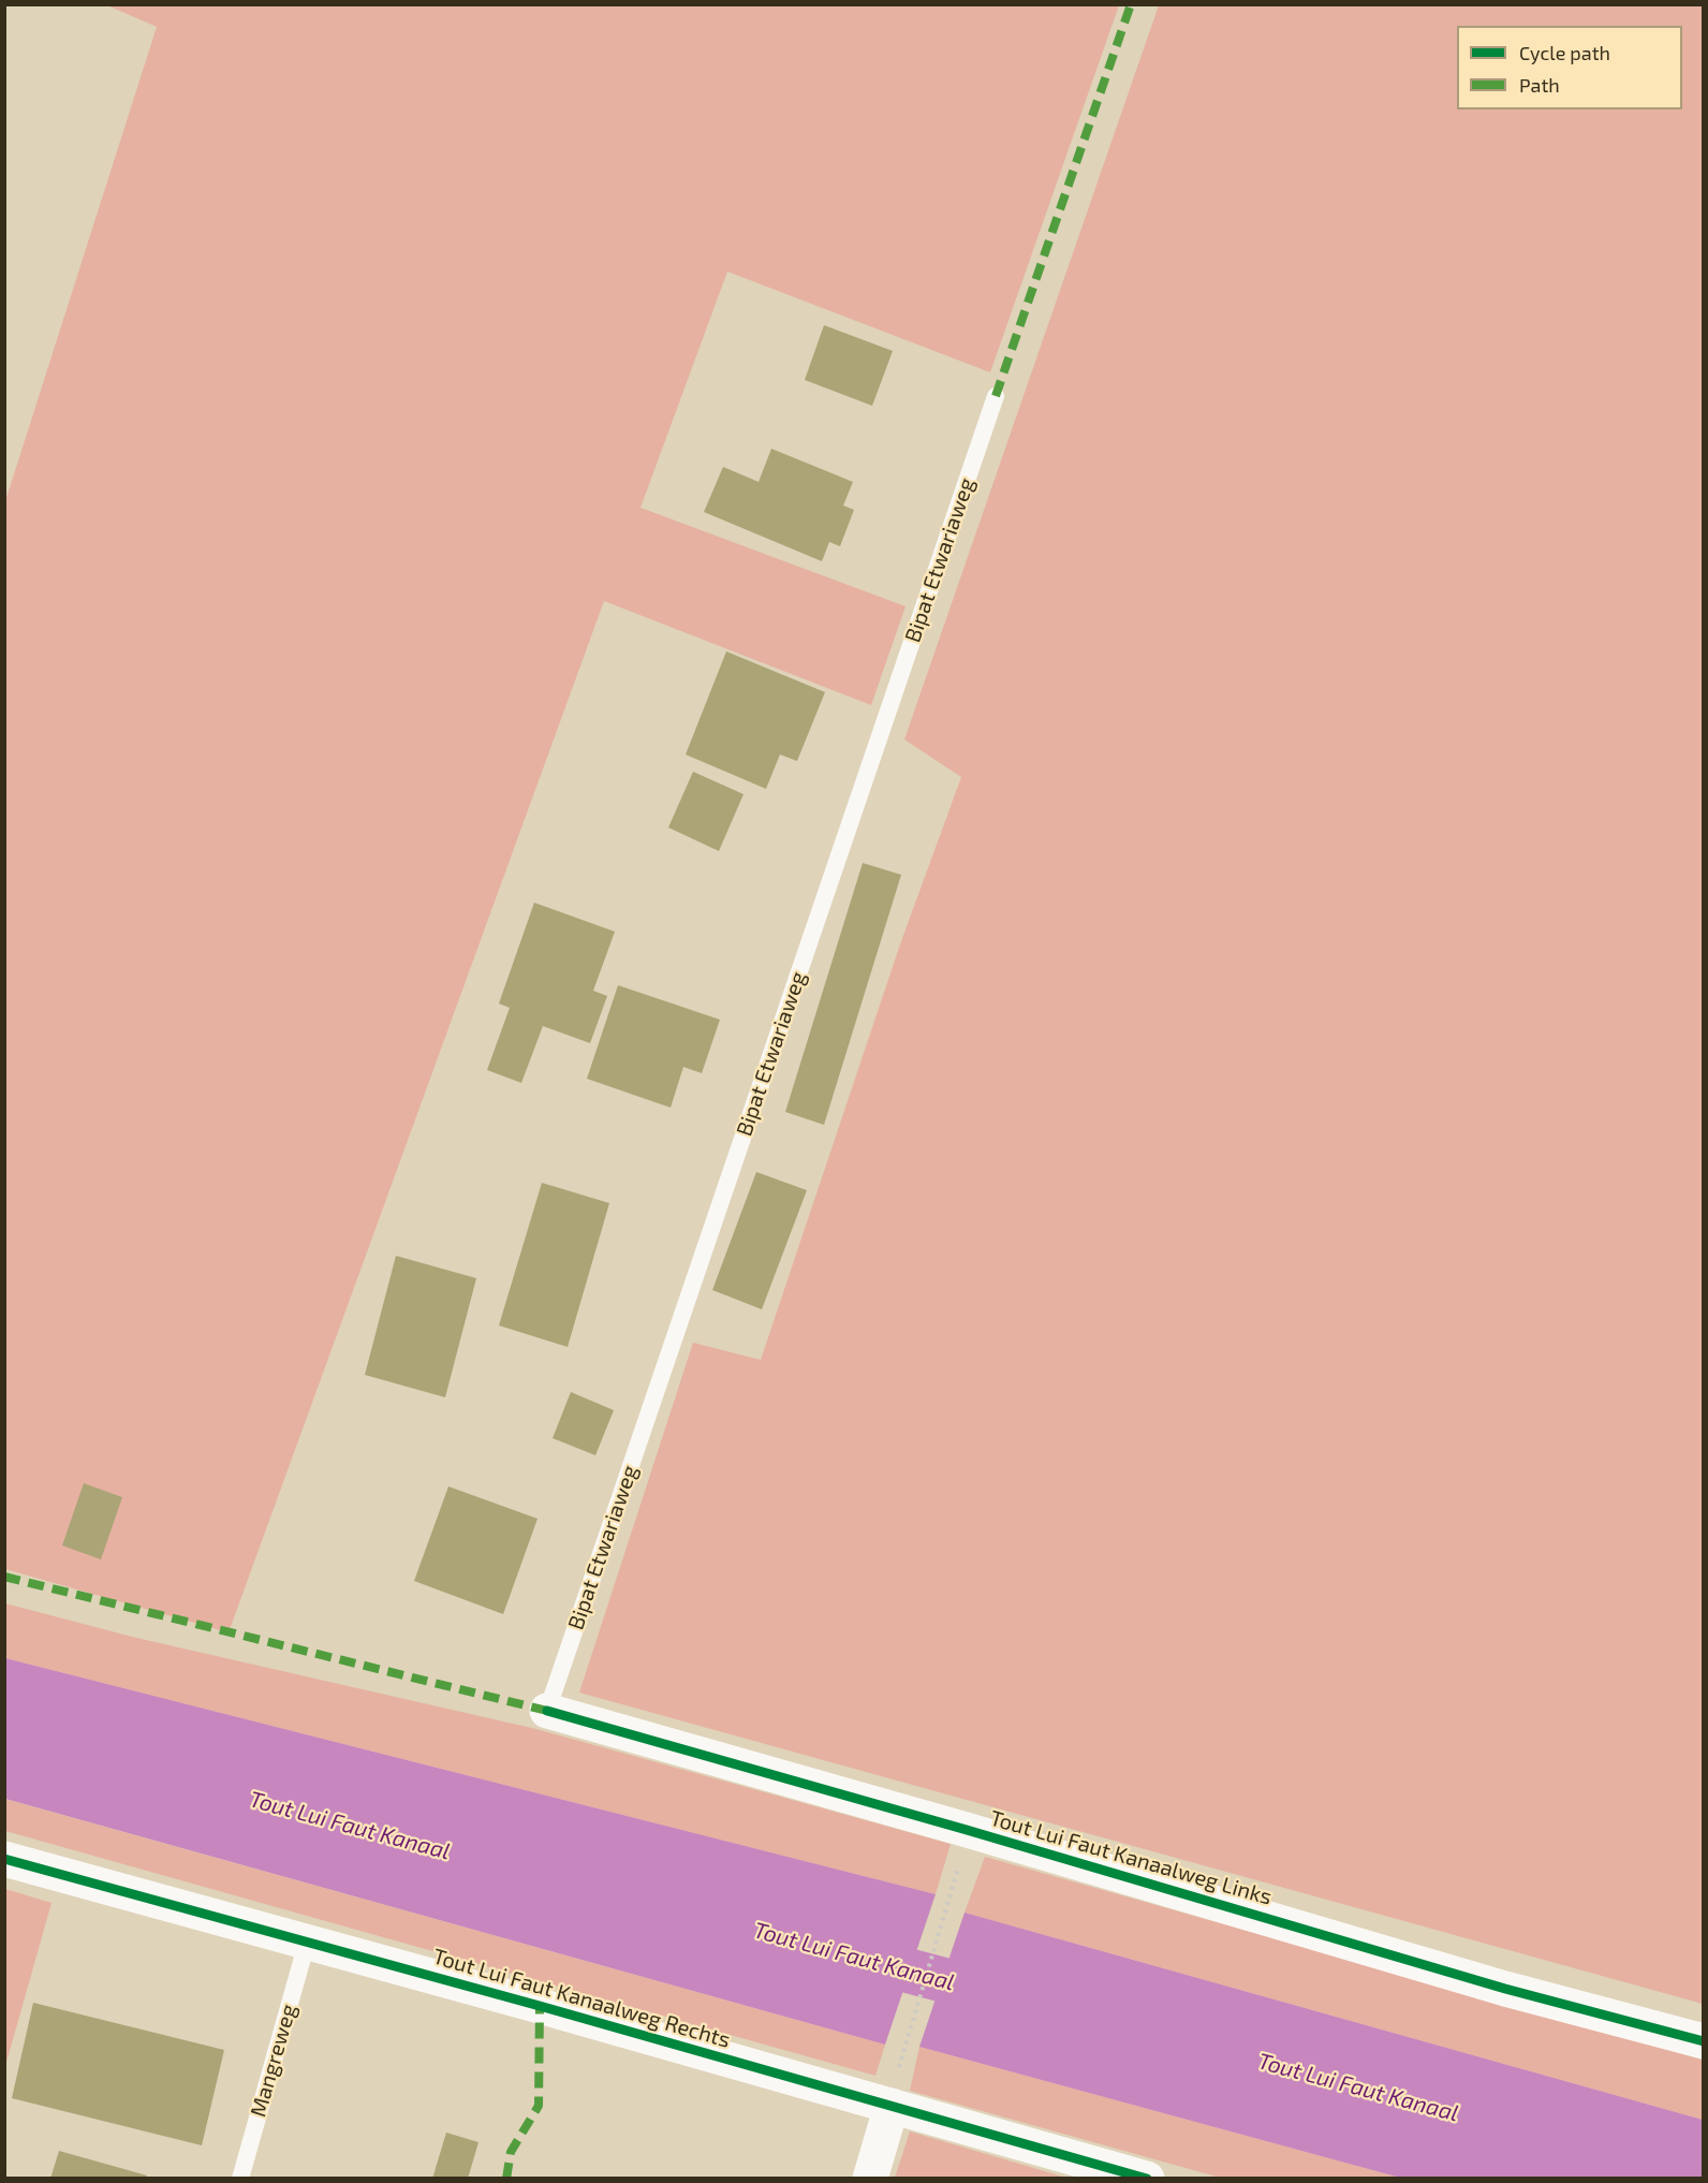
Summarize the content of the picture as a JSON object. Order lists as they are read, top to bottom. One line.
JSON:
{"streets":{"street":["Tout Lui Faut Kanaalweg Links","Tout Lui Faut Kanaalweg Rechts"],"lane":["Bipat Etwariaweg","Mangreweg"]},"crossings":[["Bipat Etwariaweg","Tout Lui Faut Kanaalweg Links"],["Tout Lui Faut Kanaalweg Rechts","Mangreweg"]],"water":["Tout Lui Faut Kanaal"],"legend":["Cycle path","Path"]}
